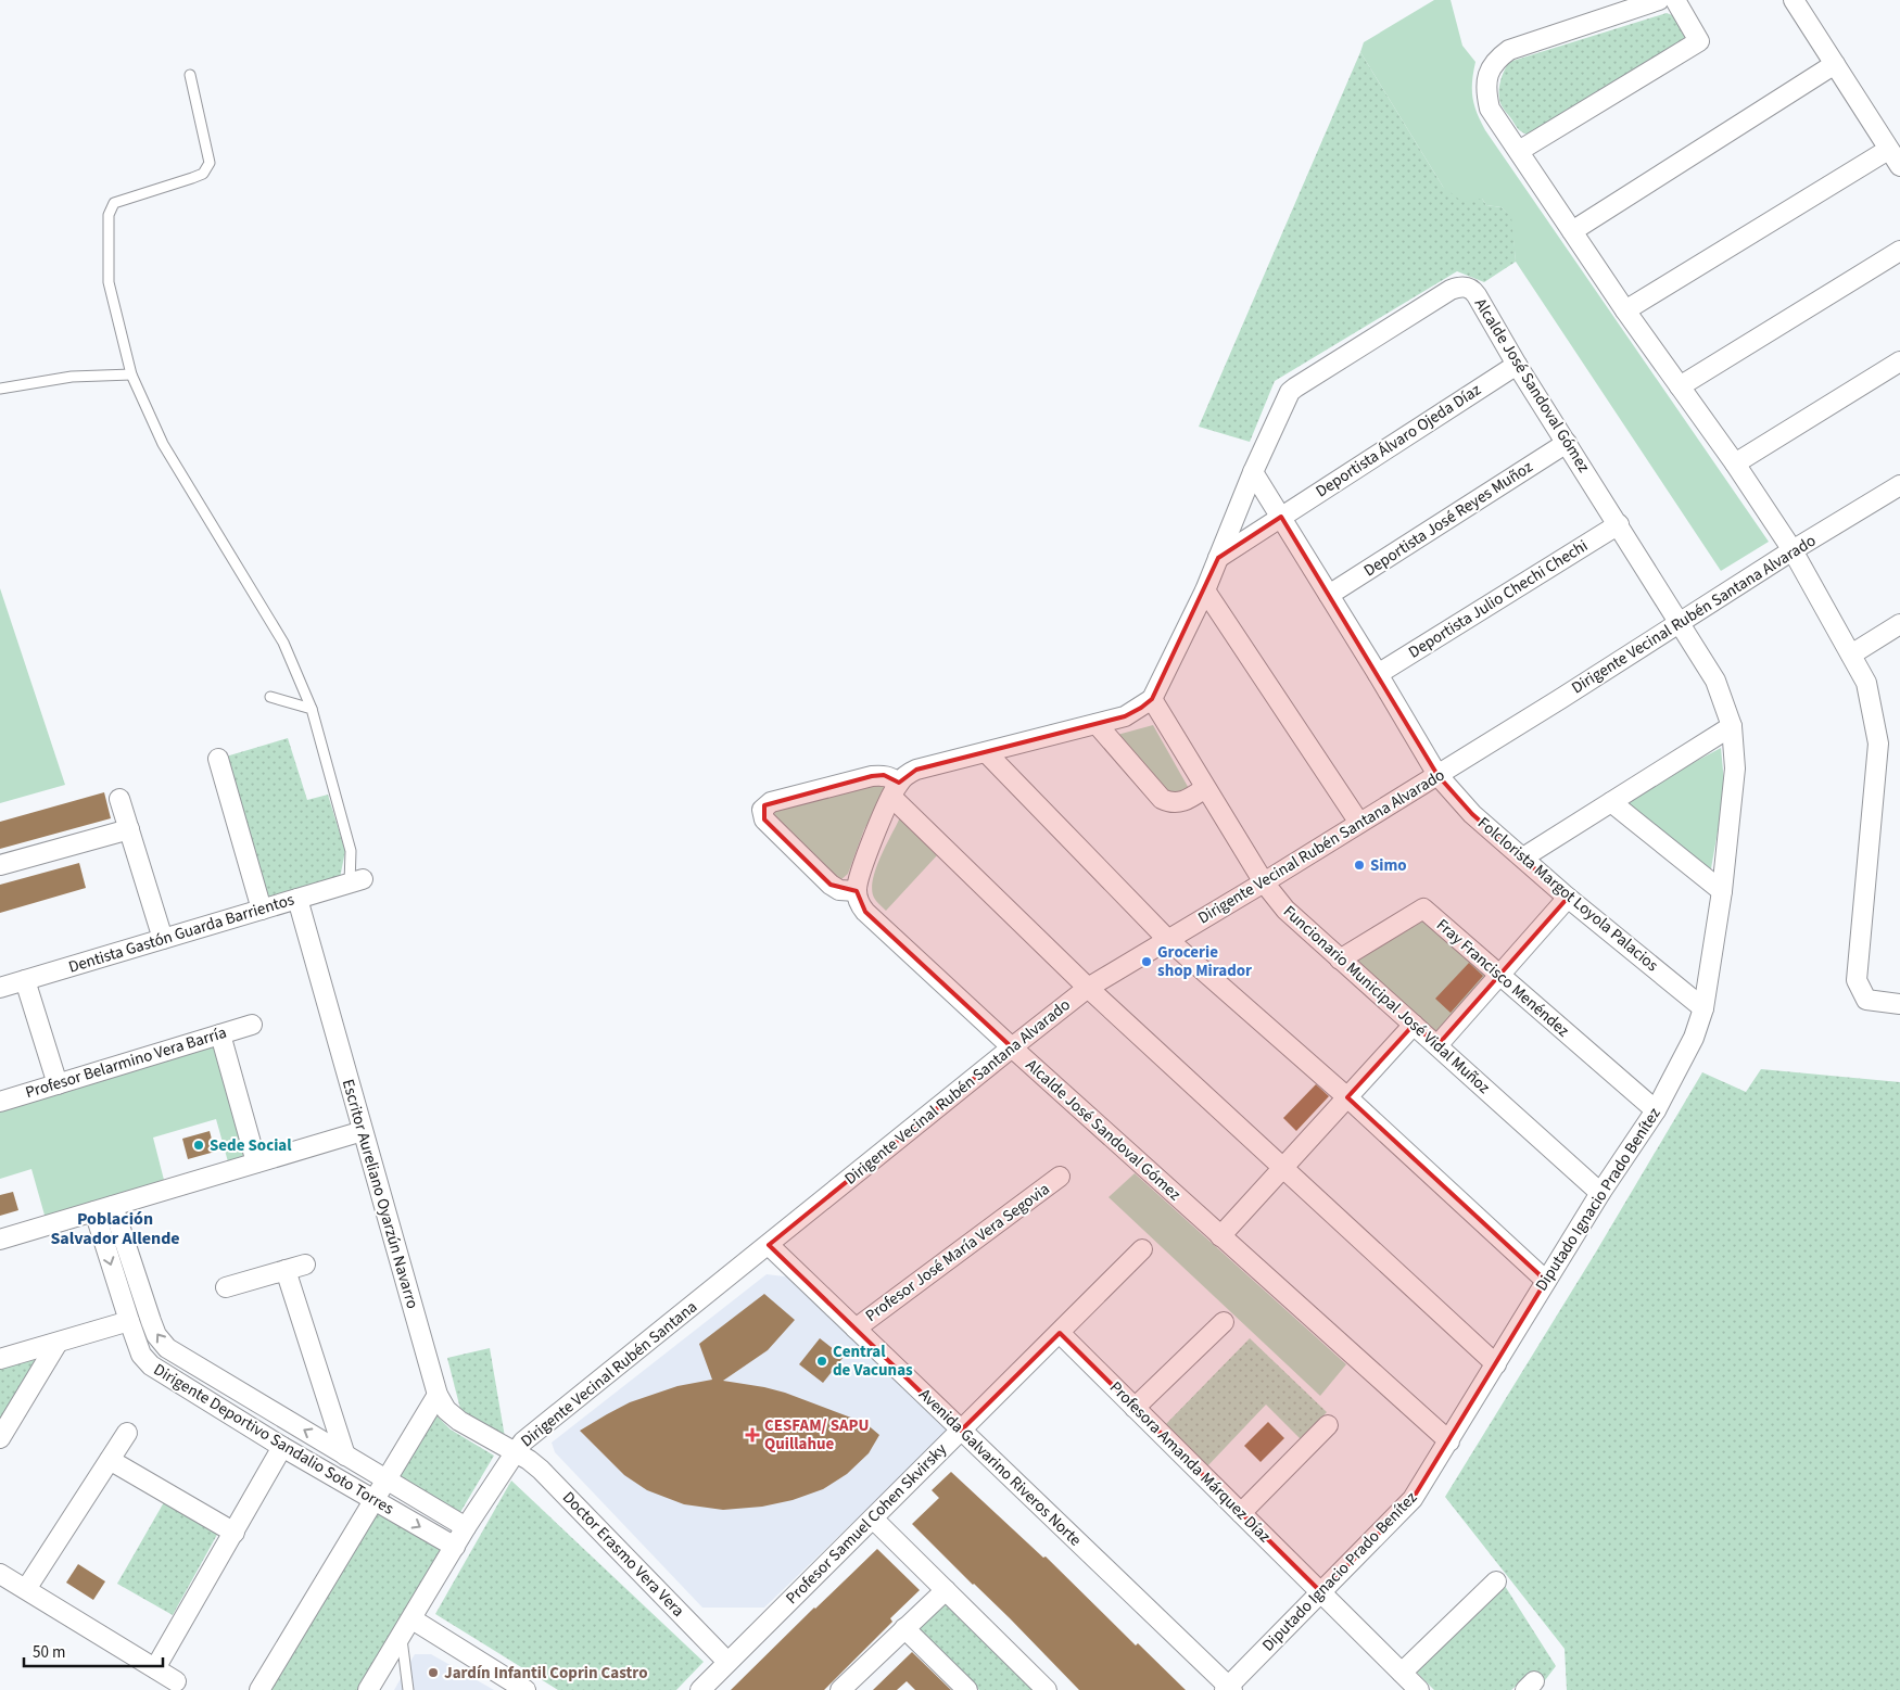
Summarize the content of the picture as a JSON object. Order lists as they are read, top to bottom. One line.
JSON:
{"streets":{"street":["Alcalde José Sandoval Gómez","Deportista Álvaro Ojeda Díaz","Deportista José Reyes Muñoz","Deportista Julio Chechi Chechi","Dirigente Vecinal Rubén Santana Alvarado","Folclorista Margot Loyola Palacios","Dentista Gastón Guarda Barrientos","Fray Francisco Menéndez","Funcionario Municipal José Vidal Muñoz","Profesor Belarmino Vera Barría","Escritor Aureliano Oyarzún Navarro","Diputado Ignacio Prado Benítez","Profesor José María Vera Segovia","Dirigente Vecinal Rubén Santana","Dirigente Deportivo Sandalio Soto Torres","Profesora Amanda Márquez Díaz","Avenida Galvarino Riveros Norte","Profesor Samuel Cohen Skvirsky","Doctor Erasmo Vera Vera"]},"crossings":[["Alcalde José Sandoval Gómez","Deportista Álvaro Ojeda Díaz"],["Alcalde José Sandoval Gómez","Deportista José Reyes Muñoz"],["Alcalde José Sandoval Gómez","Deportista Julio Chechi Chechi"],["Alcalde José Sandoval Gómez","Dirigente Vecinal Rubén Santana Alvarado"],["Alcalde José Sandoval Gómez","Folclorista Margot Loyola Palacios"],["Alcalde José Sandoval Gómez","Funcionario Municipal José Vidal Muñoz"],["Alcalde José Sandoval Gómez","Diputado Ignacio Prado Benítez"],["Deportista Álvaro Ojeda Díaz","Folclorista Margot Loyola Palacios"],["Deportista José Reyes Muñoz","Folclorista Margot Loyola Palacios"],["Deportista Julio Chechi Chechi","Folclorista Margot Loyola Palacios"],["Dirigente Vecinal Rubén Santana Alvarado","Folclorista Margot Loyola Palacios"],["Dirigente Vecinal Rubén Santana Alvarado","Funcionario Municipal José Vidal Muñoz"],["Dirigente Vecinal Rubén Santana Alvarado","Diputado Ignacio Prado Benítez"],["Dirigente Vecinal Rubén Santana Alvarado","Dirigente Vecinal Rubén Santana"],["Dirigente Vecinal Rubén Santana Alvarado","Avenida Galvarino Riveros Norte"],["Folclorista Margot Loyola Palacios","Diputado Ignacio Prado Benítez"],["Dentista Gastón Guarda Barrientos","Escritor Aureliano Oyarzún Navarro"],["Fray Francisco Menéndez","Funcionario Municipal José Vidal Muñoz"],["Fray Francisco Menéndez","Diputado Ignacio Prado Benítez"],["Funcionario Municipal José Vidal Muñoz","Diputado Ignacio Prado Benítez"],["Escritor Aureliano Oyarzún Navarro","Dirigente Vecinal Rubén Santana"],["Escritor Aureliano Oyarzún Navarro","Doctor Erasmo Vera Vera"],["Diputado Ignacio Prado Benítez","Profesora Amanda Márquez Díaz"],["Diputado Ignacio Prado Benítez","Avenida Galvarino Riveros Norte"],["Profesor José María Vera Segovia","Avenida Galvarino Riveros Norte"],["Dirigente Vecinal Rubén Santana","Dirigente Deportivo Sandalio Soto Torres"],["Dirigente Vecinal Rubén Santana","Avenida Galvarino Riveros Norte"],["Dirigente Vecinal Rubén Santana","Doctor Erasmo Vera Vera"],["Profesora Amanda Márquez Díaz","Profesor Samuel Cohen Skvirsky"],["Avenida Galvarino Riveros Norte","Profesor Samuel Cohen Skvirsky"],["Profesor Samuel Cohen Skvirsky","Doctor Erasmo Vera Vera"]],"districts":["Población Salvador Allende"],"places":{"other":["Simo","Grocerie shop Mirador","Sede Social","Central de Vacunas","Jardín Infantil Coprin Castro"],"health":["CESFAM/ SAPU Quillahue"]},"scale_bar":"50 m"}
